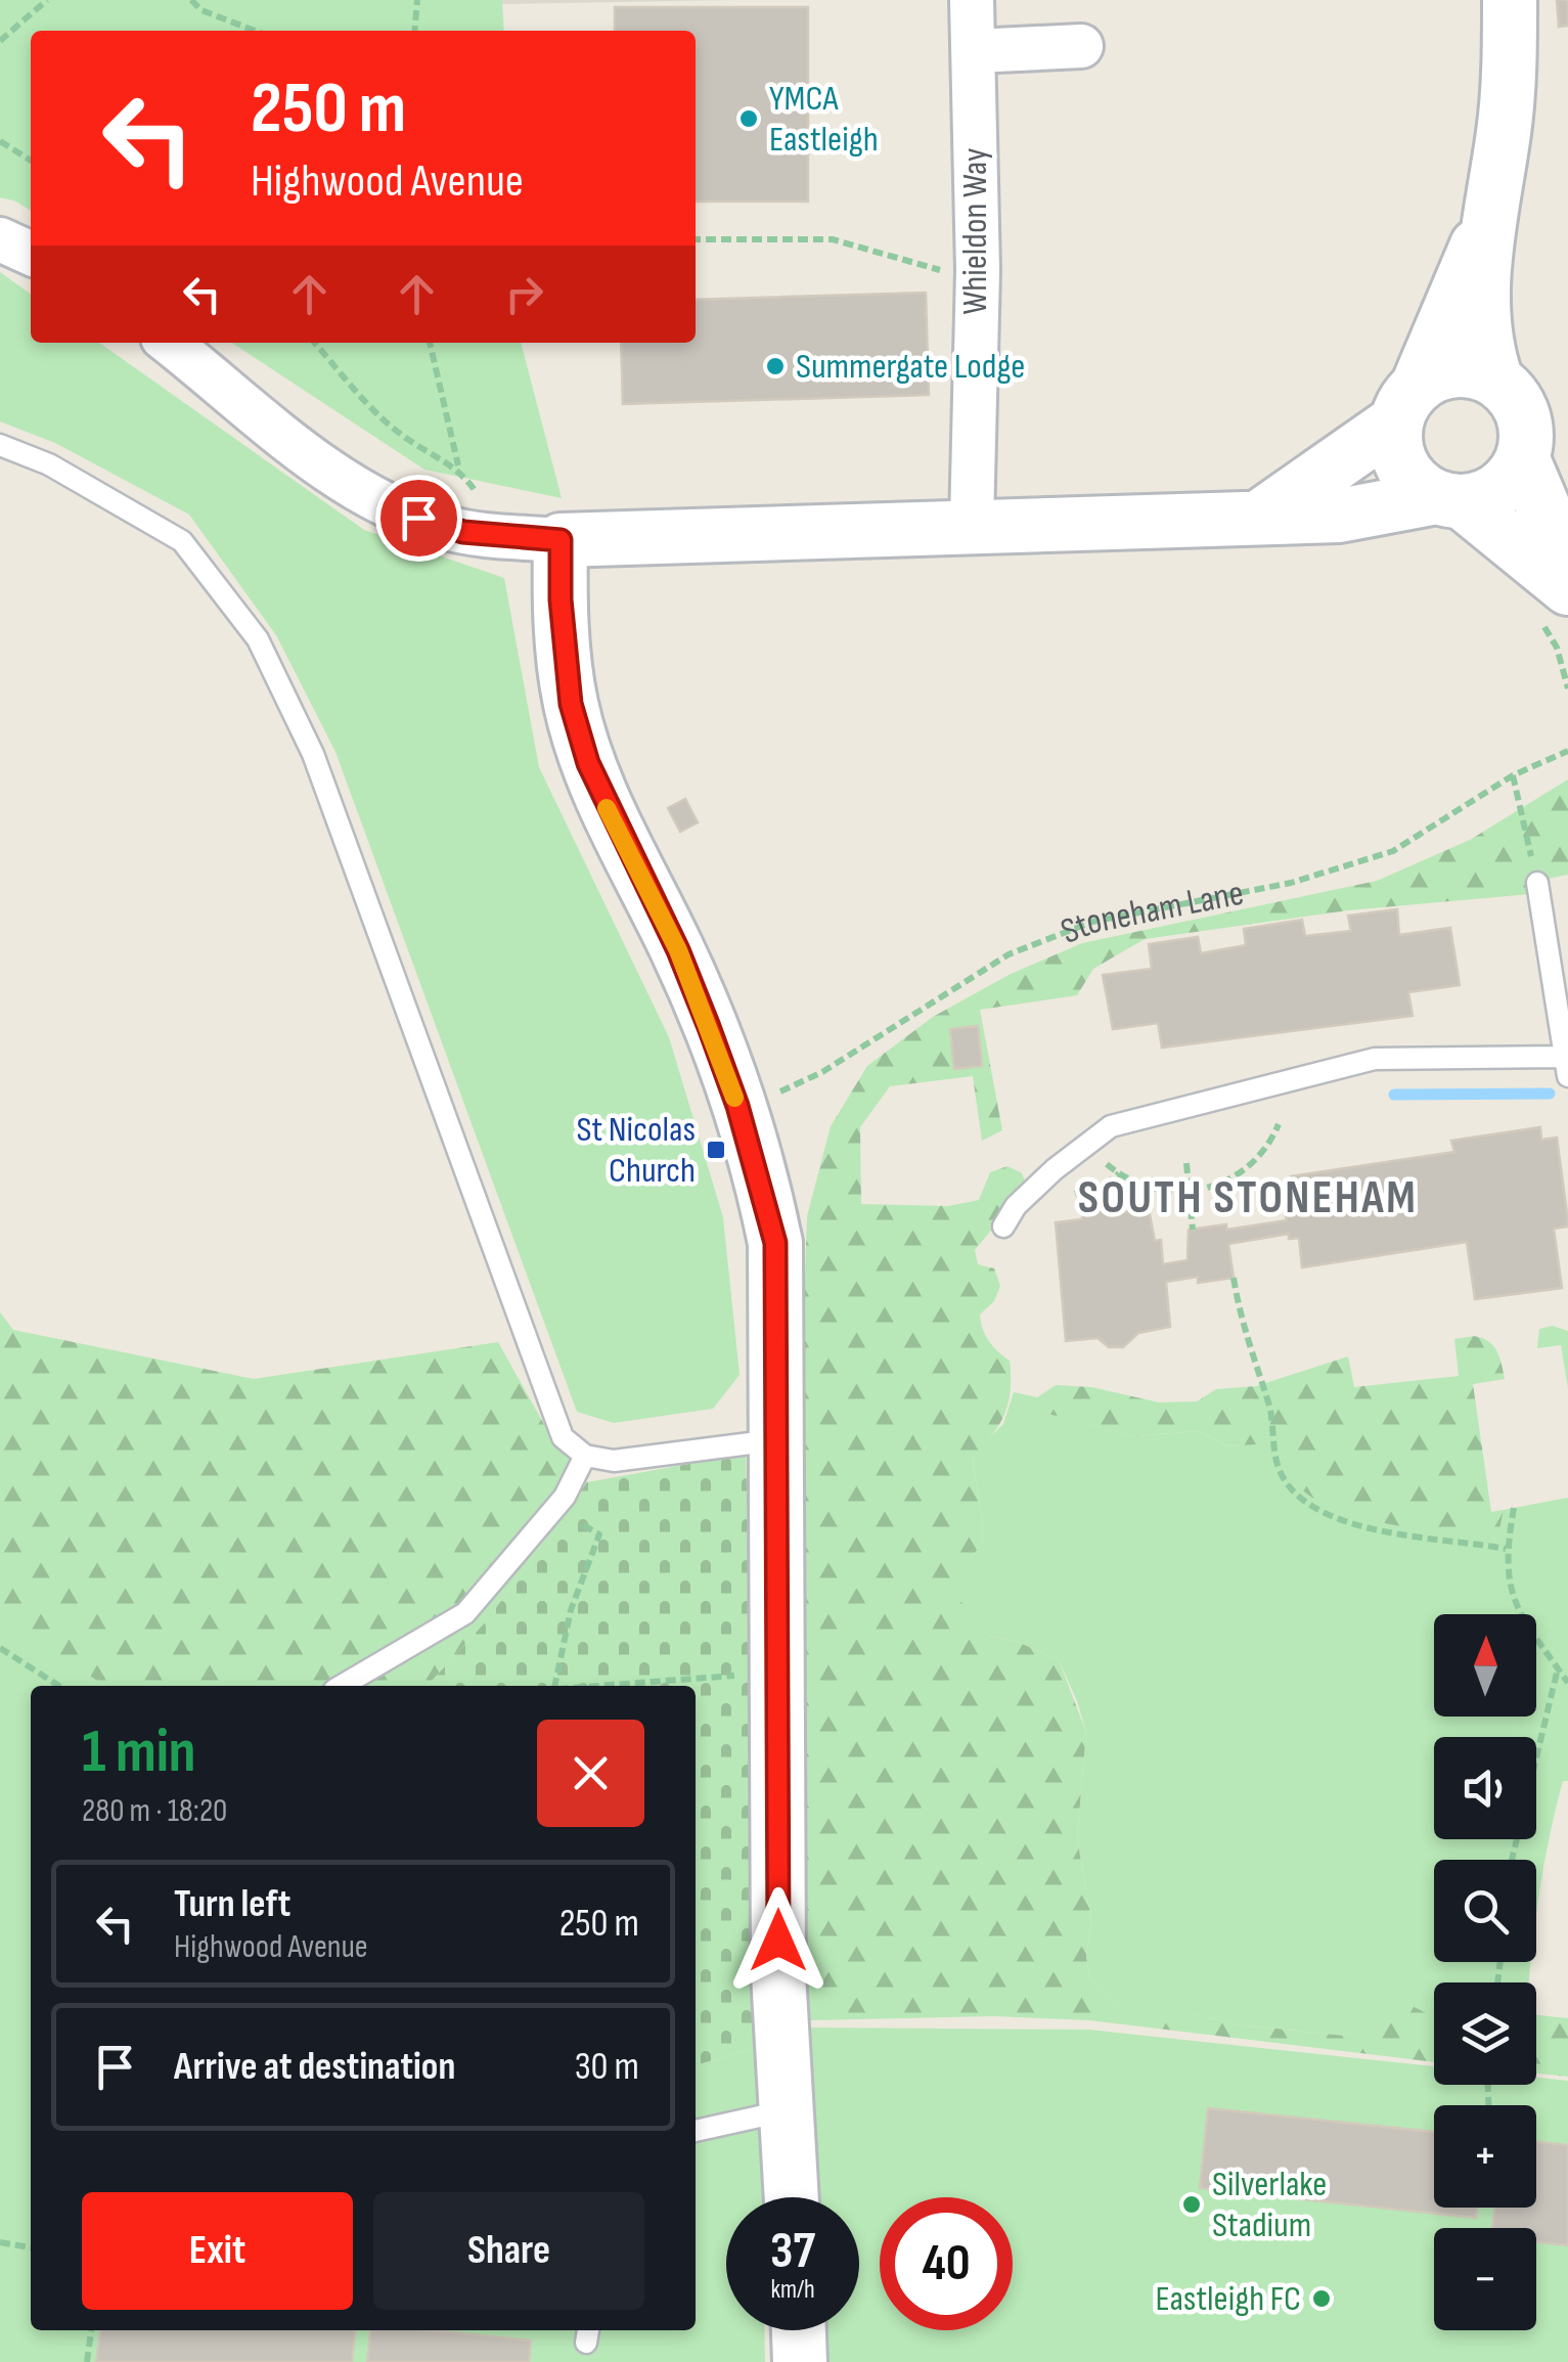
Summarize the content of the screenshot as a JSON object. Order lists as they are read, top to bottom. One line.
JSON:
{"streets":{"street":["Whieldon Way"],"path":["Stoneham Lane"]},"districts":["SOUTH STONEHAM"],"places":{"other":["YMCA Eastleigh","Summergate Lodge","Silverlake Stadium","Eastleigh FC"],"transit":["St Nicolas Church"]},"north":"top","page":{"turn":["250 m","Highwood Avenue"],"map_buttons":["+","−"],"heading":["1 min","280 m · 18:20"],"list":[{"name":"Turn left","note":"Highwood Avenue","value":"250 m"},{"name":"Arrive at destination","value":"30 m"}],"buttons":["Exit","Share"],"speed":"37 km/h","limit":"40"}}
